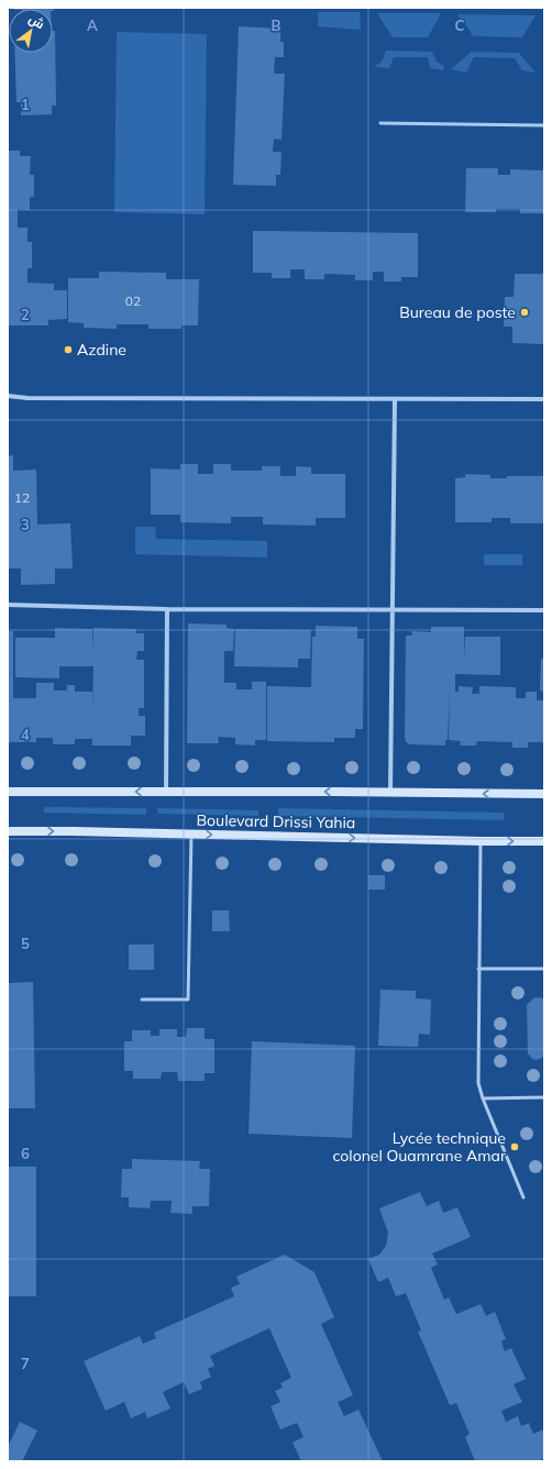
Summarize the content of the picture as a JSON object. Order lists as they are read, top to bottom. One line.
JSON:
{"streets":{"main road":["Boulevard Drissi Yahia"]},"places":["Bureau de poste","Azdine","Lycée technique colonel Ouamrane Amar"],"house_numbers":["02","12"],"north":"top right","grid":{"columns":["A","B","C"],"rows":["1","2","3","4","5","6","7"]}}
